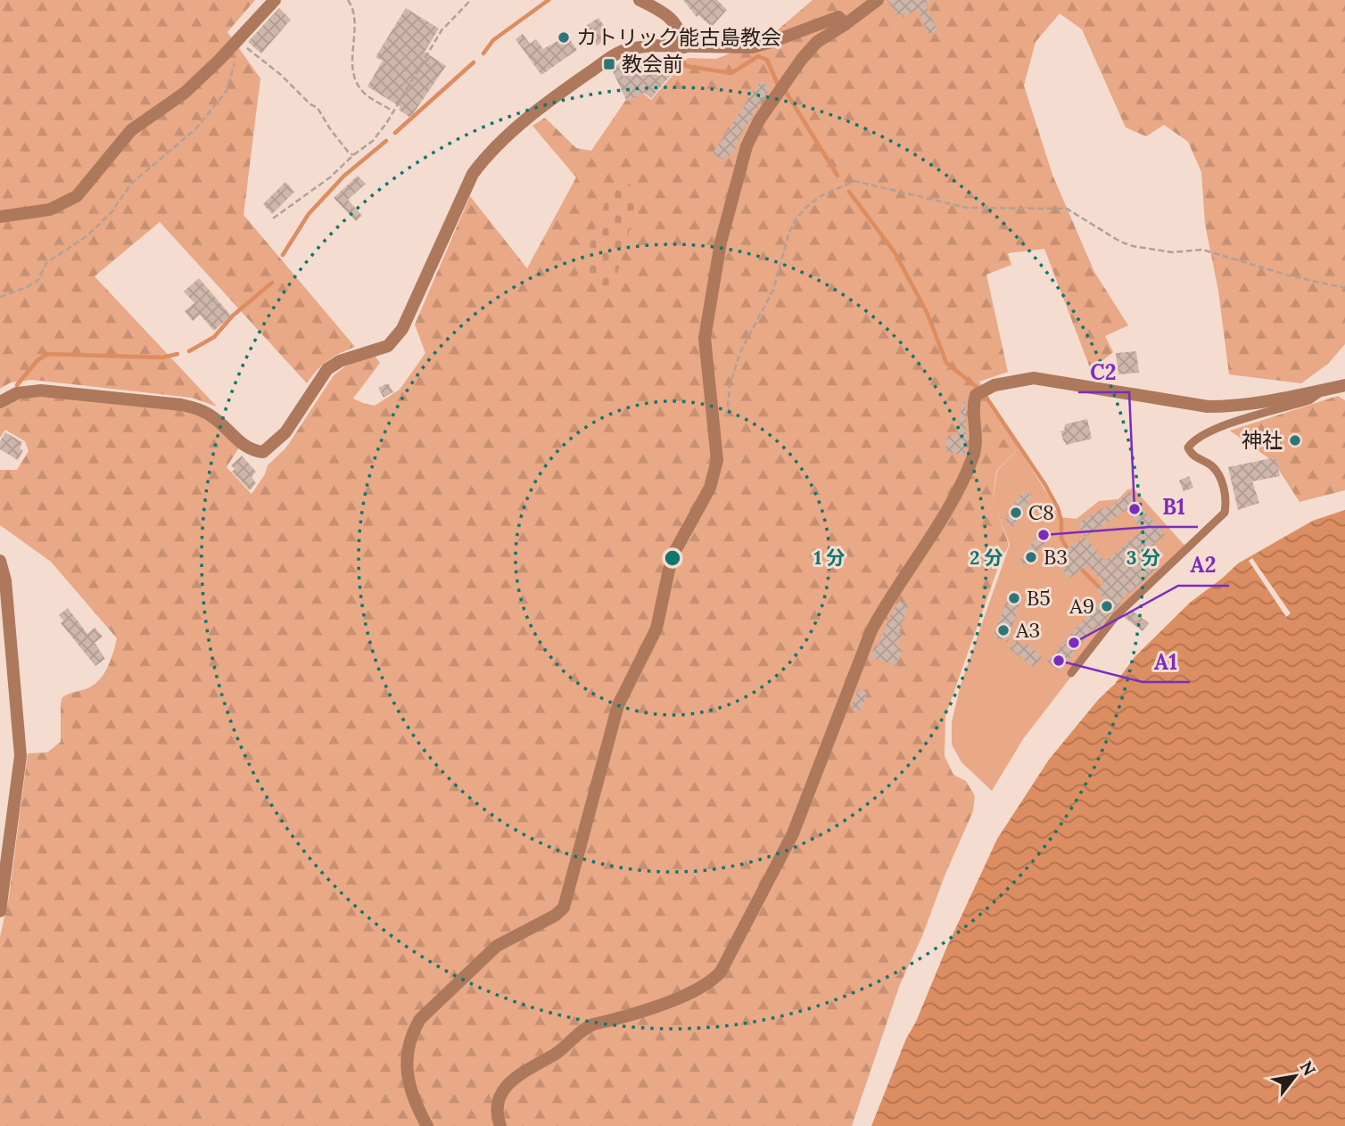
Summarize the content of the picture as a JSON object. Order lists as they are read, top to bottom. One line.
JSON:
{"places":{"other":["カトリック能古島教会","神社","C2","C8","B1","B3","B5","A9","A3","A2","A1"],"transit":["教会前"]},"north":"top right","rings":["1 分","2 分","3 分"]}
